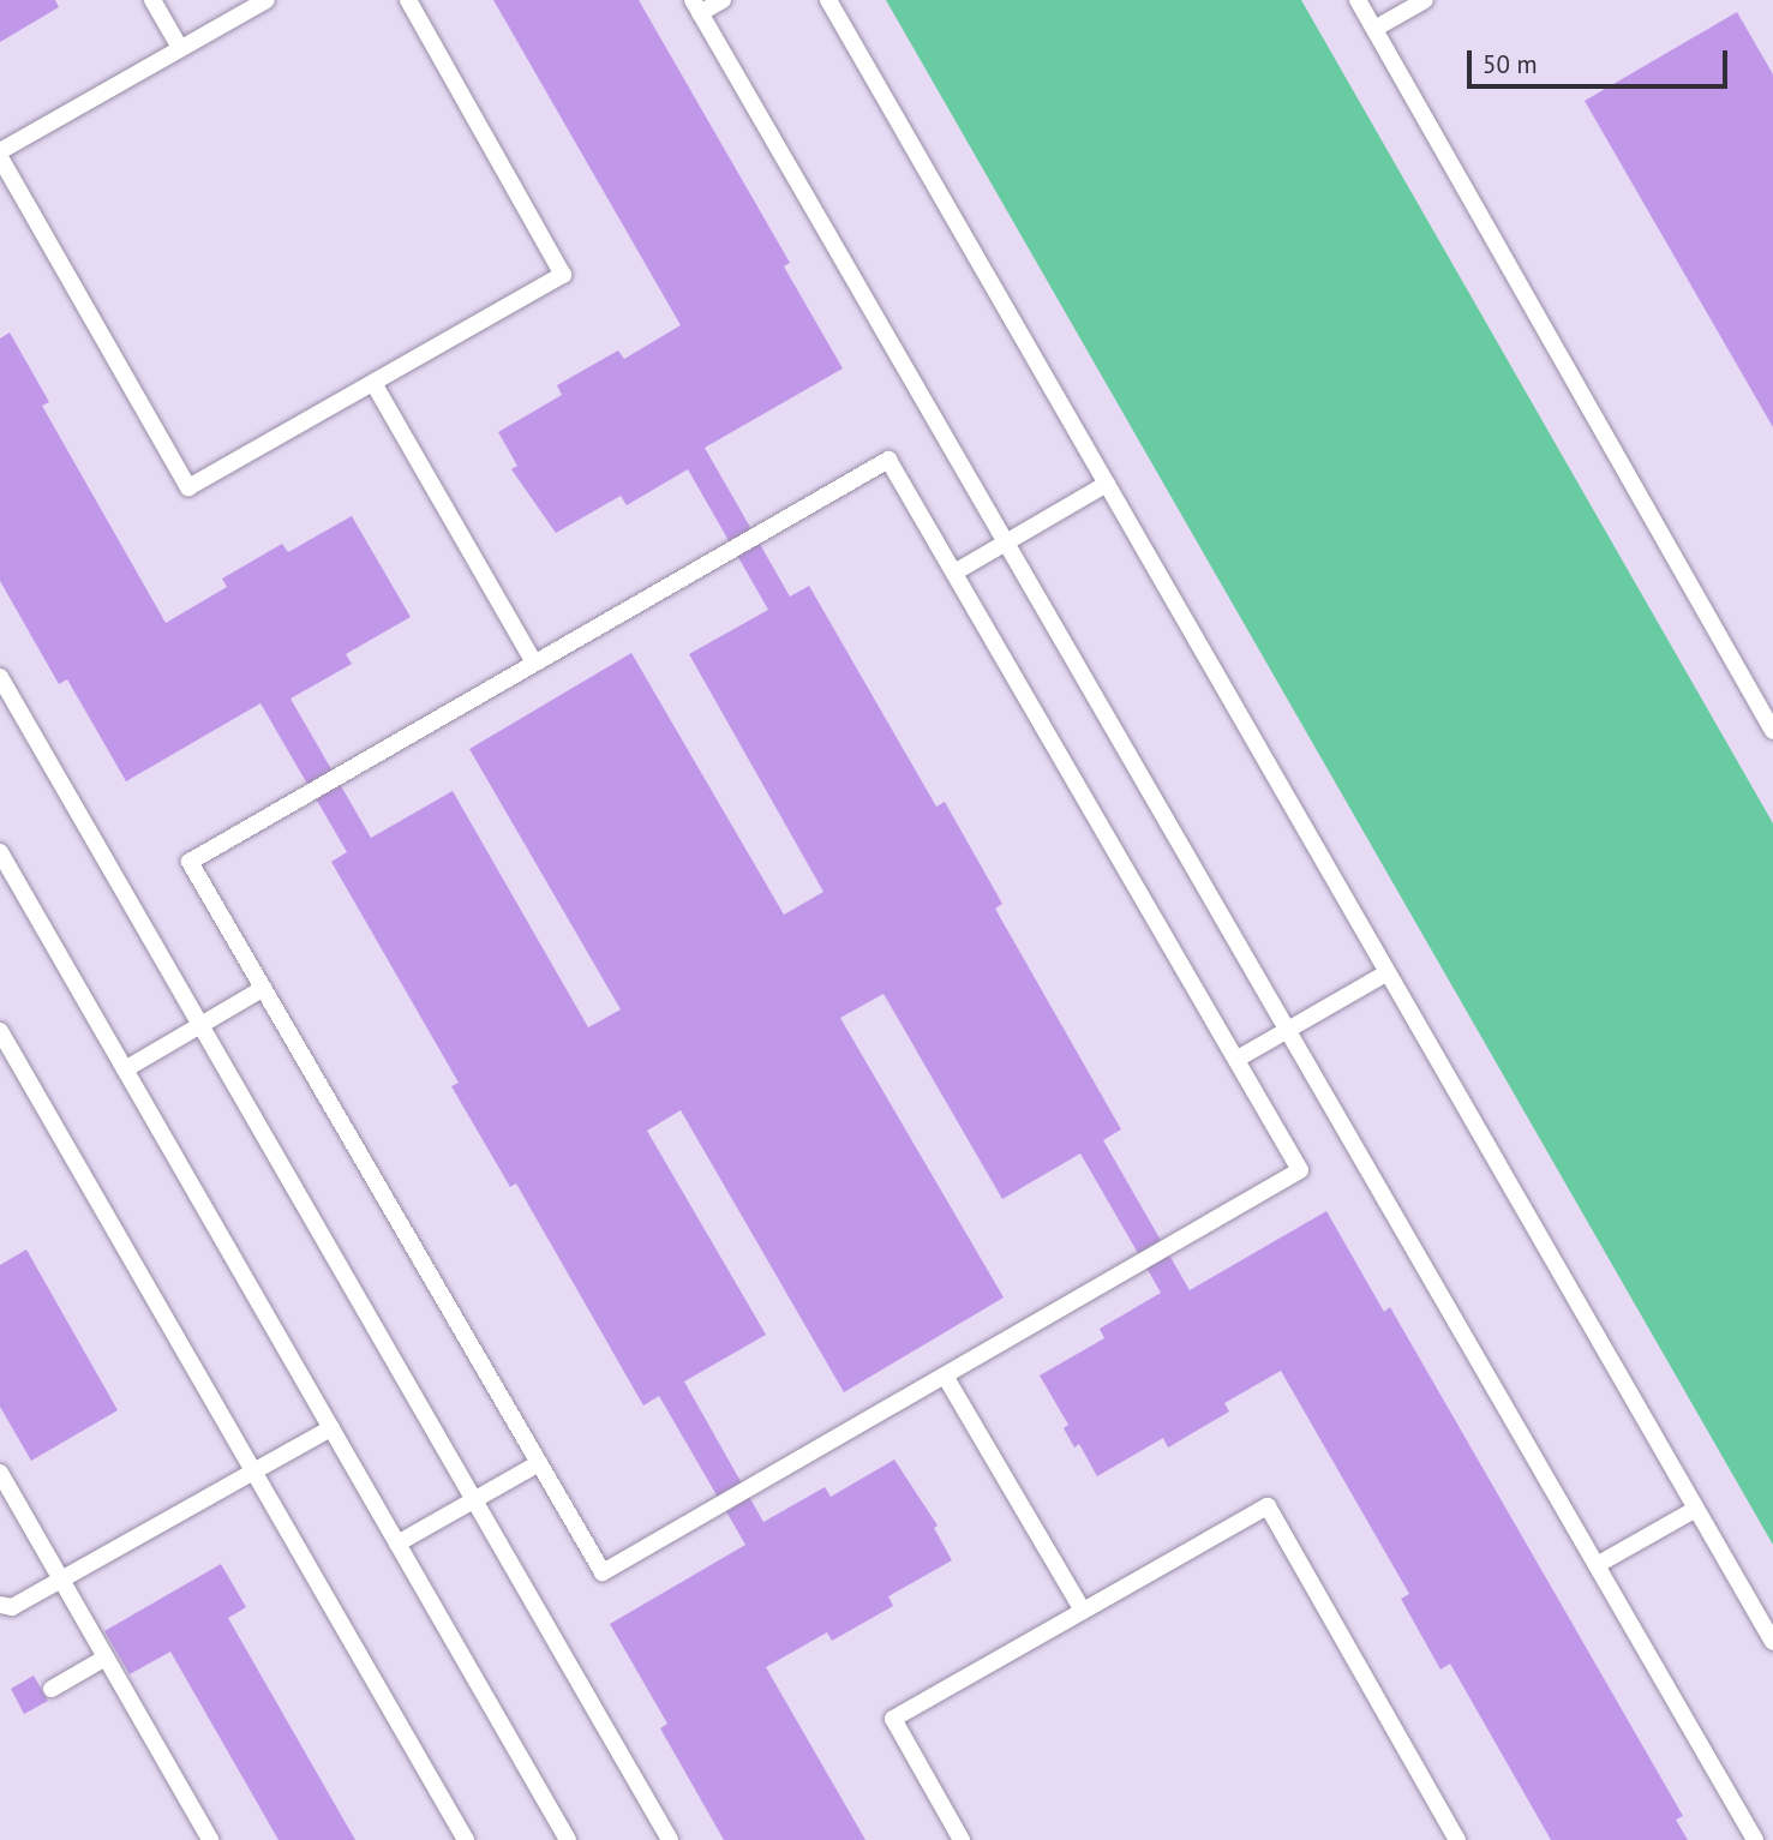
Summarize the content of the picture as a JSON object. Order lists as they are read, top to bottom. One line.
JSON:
{"scale_bar":"50 m"}
